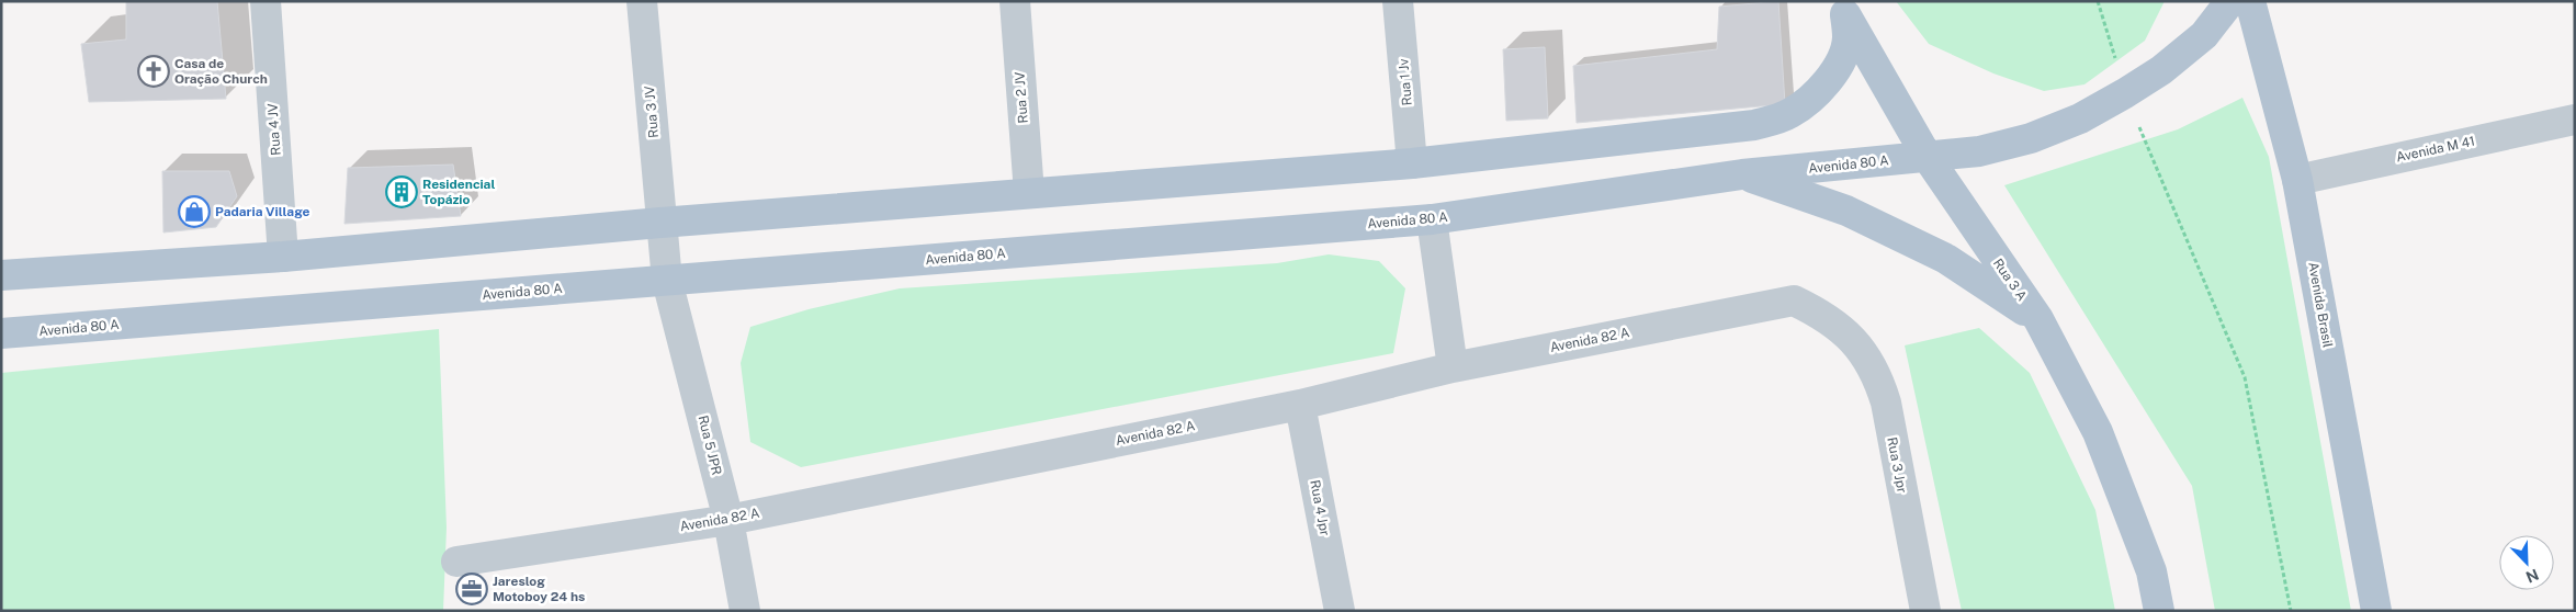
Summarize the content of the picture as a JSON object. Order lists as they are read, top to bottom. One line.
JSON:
{"streets":{"main road":["Avenida 80 A","Rua 3 A","Avenida Brasil"],"street":["Rua 1 Jv","Rua 2 JV","Rua 3 JV","Rua 4 JV","Avenida M 41","Avenida 82 A","Rua 5 JPR","Rua 3 Jpr","Rua 4 Jpr"]},"crossings":[["Rua 3 JV","Avenida 80 A"],["Rua 3 JV","Rua 5 JPR"],["Avenida M 41","Avenida Brasil"],["Avenida 80 A","Rua 3 A"],["Avenida 80 A","Rua 5 JPR"],["Avenida 82 A","Rua 5 JPR"],["Avenida 82 A","Rua 3 Jpr"],["Avenida 82 A","Rua 4 Jpr"]],"places":{"church":["Casa de Oração Church"],"building":["Residencial Topázio"],"shop":["Padaria Village"],"office":["Jareslog Motoboy 24 hs"]},"north":"bottom right"}
